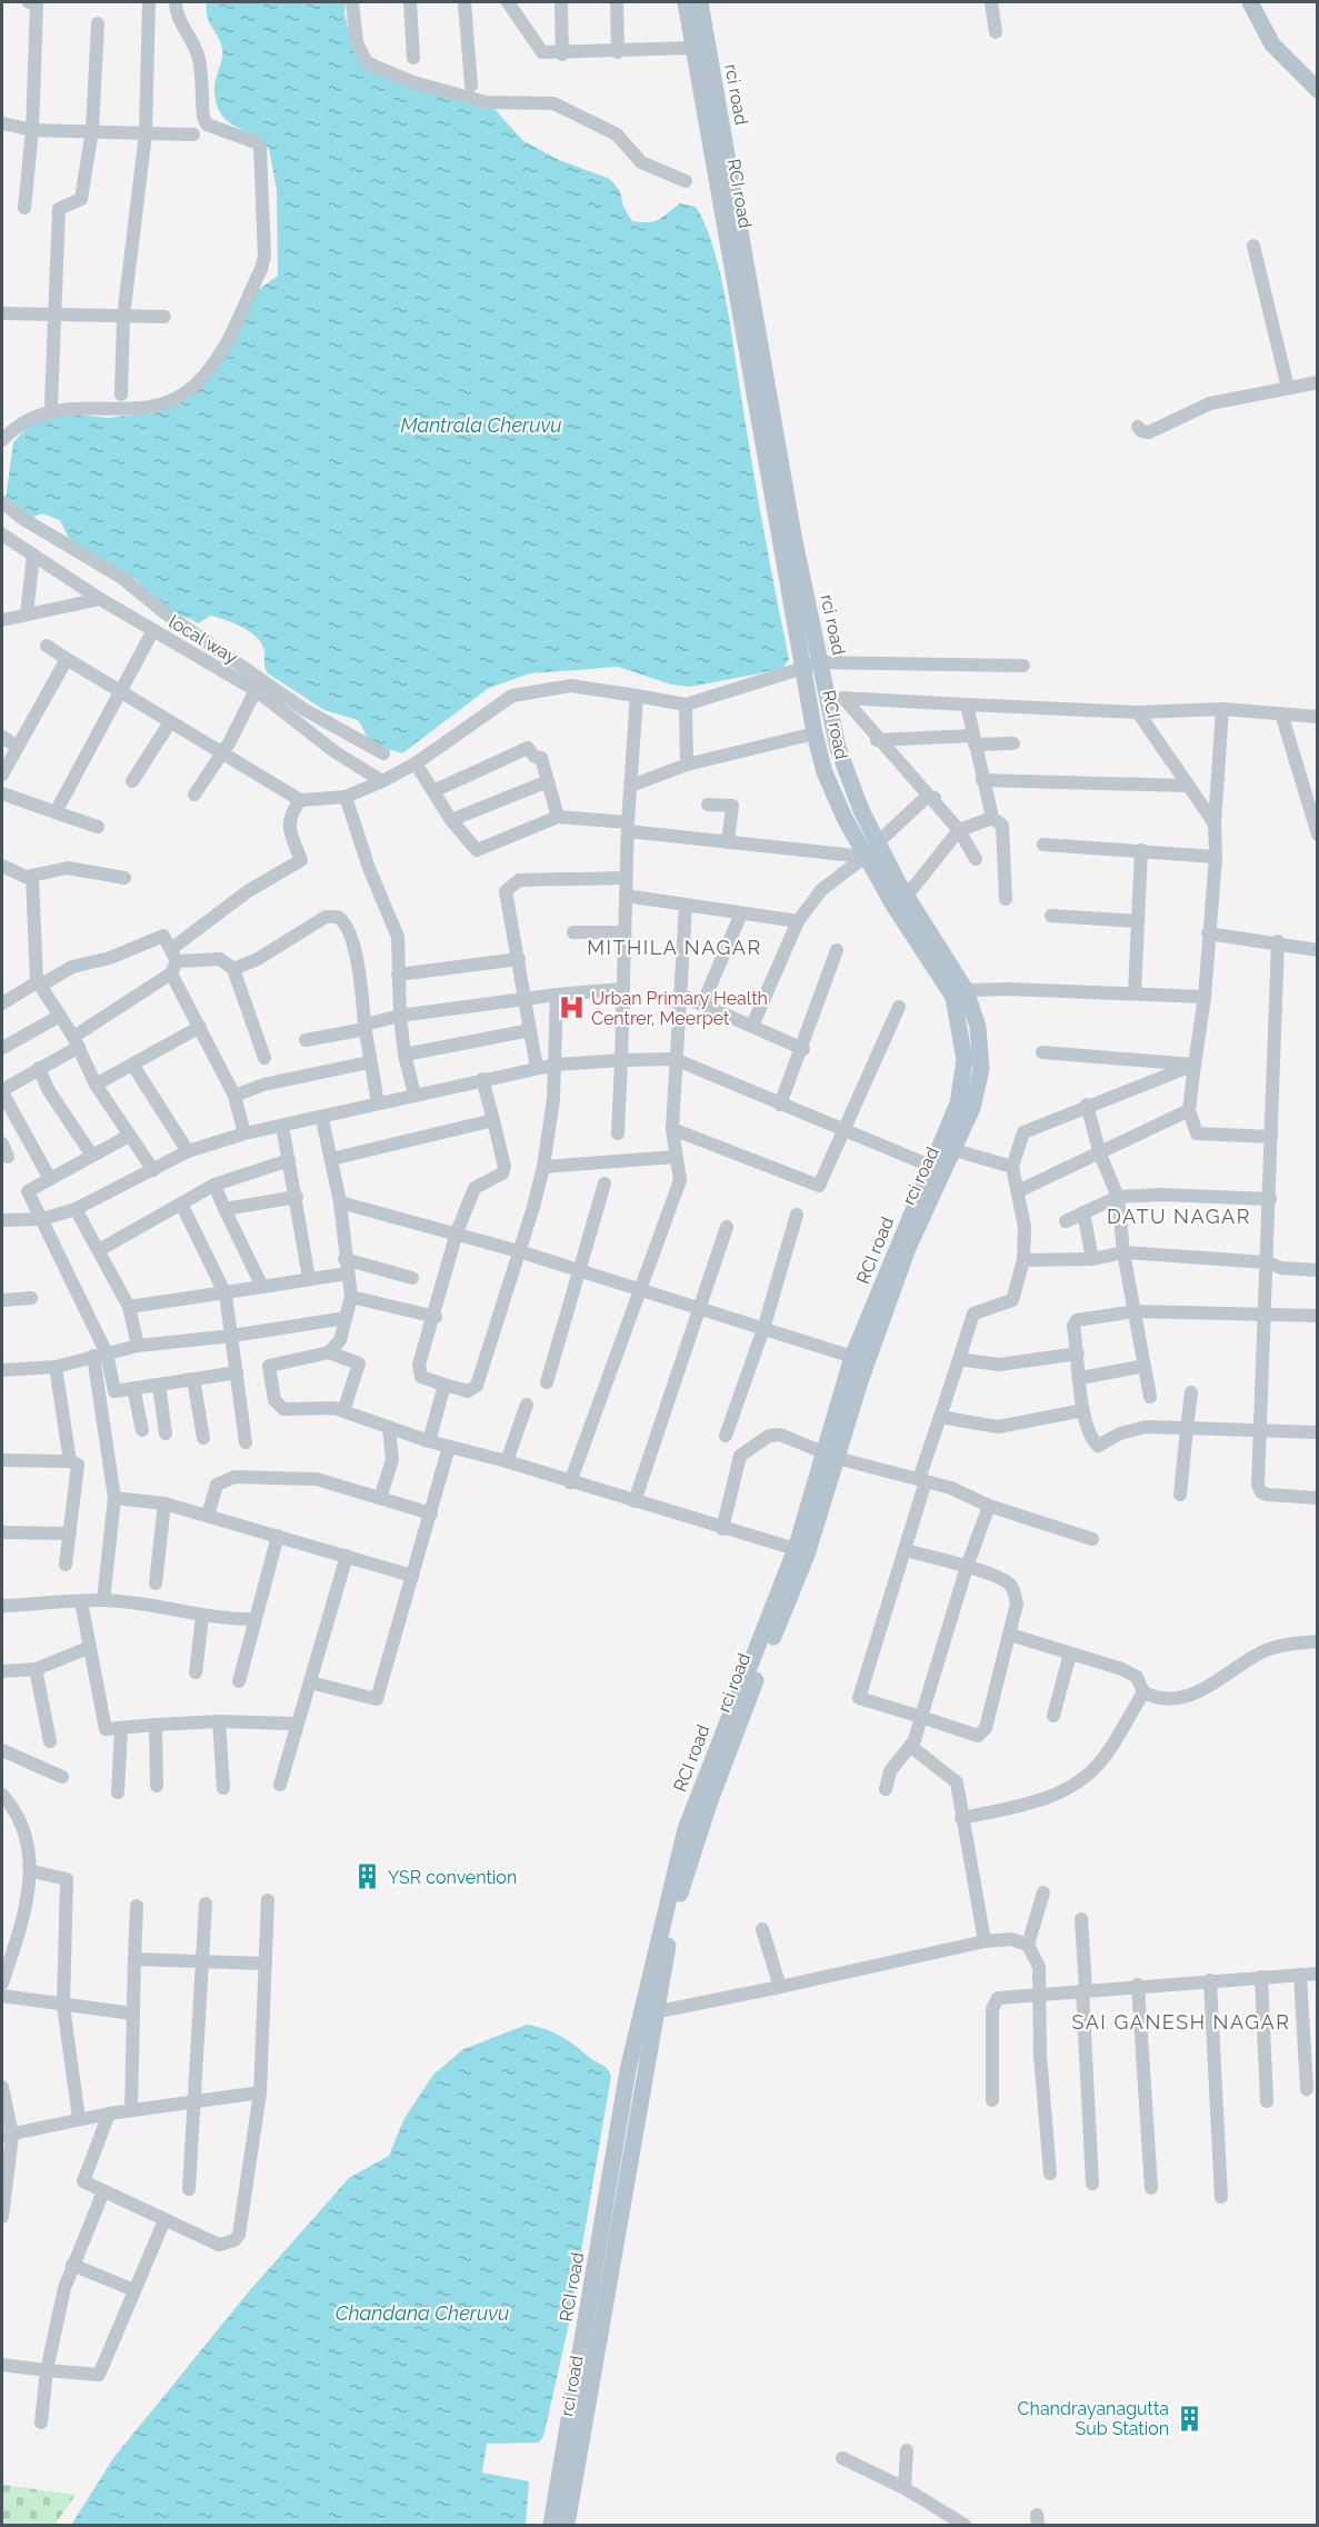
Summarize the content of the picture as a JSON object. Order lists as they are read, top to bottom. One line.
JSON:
{"streets":{"main road":["rci road","RCI road"],"street":["local way"]},"crossings":[["rci road","RCI road"]],"districts":["MITHILA NAGAR","DATU NAGAR","SAI GANESH NAGAR"],"water":["Mantrala Cheruvu","Chandana Cheruvu"],"places":{"hospital":["Urban Primary Health Centrer, Meerpet"],"building":["YSR convention","Chandrayanagutta Sub Station"]}}
